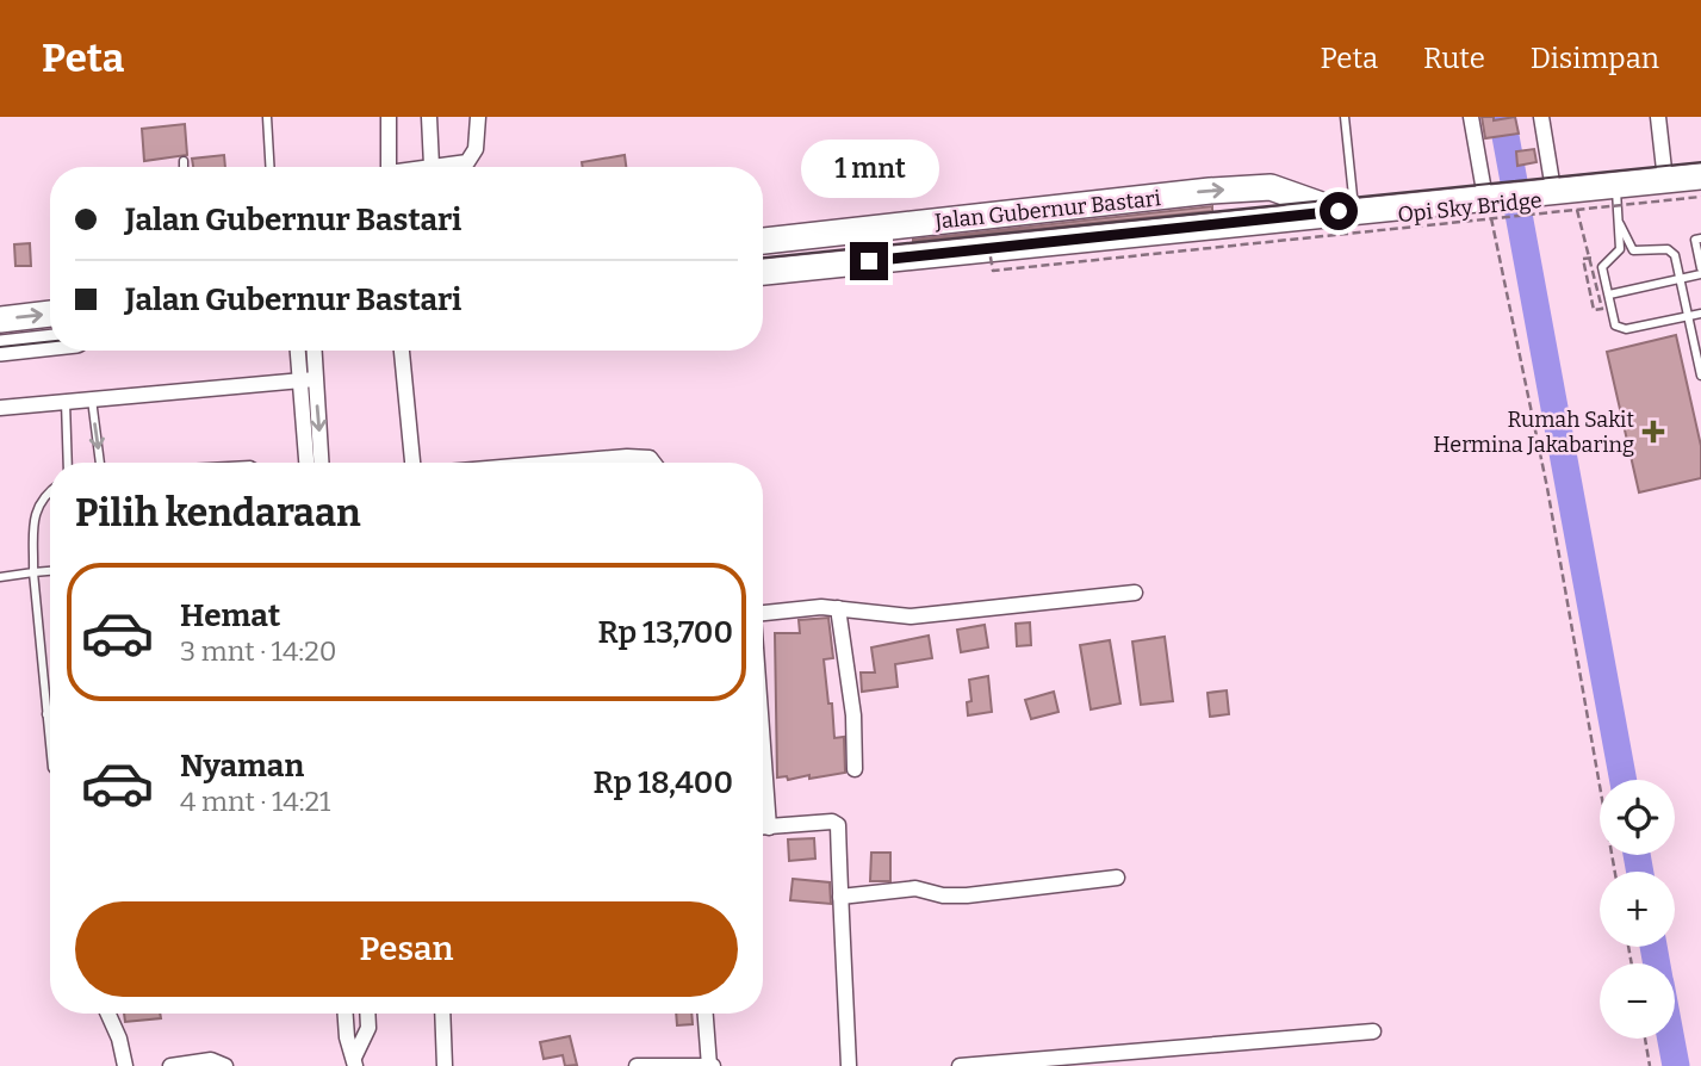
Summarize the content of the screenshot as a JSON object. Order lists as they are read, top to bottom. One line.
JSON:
{"streets":{"highway":["Jalan Gubernur Bastari"],"path":["Opi Sky Bridge"]},"places":{"health":["Rumah Sakit Hermina Jakabaring"]},"page":{"header":"Peta","nav":["Peta","Rute","Disimpan"],"bubble":"1 mnt","banner":["Jalan Gubernur Bastari","Jalan Gubernur Bastari"],"heading":"Pilih kendaraan","list":[{"name":"Hemat","note":"3 mnt · 14:20","value":"Rp 13,700"},{"name":"Nyaman","note":"4 mnt · 14:21","value":"Rp 18,400"}],"map_buttons":["+","−"],"buttons":"Pesan"}}
